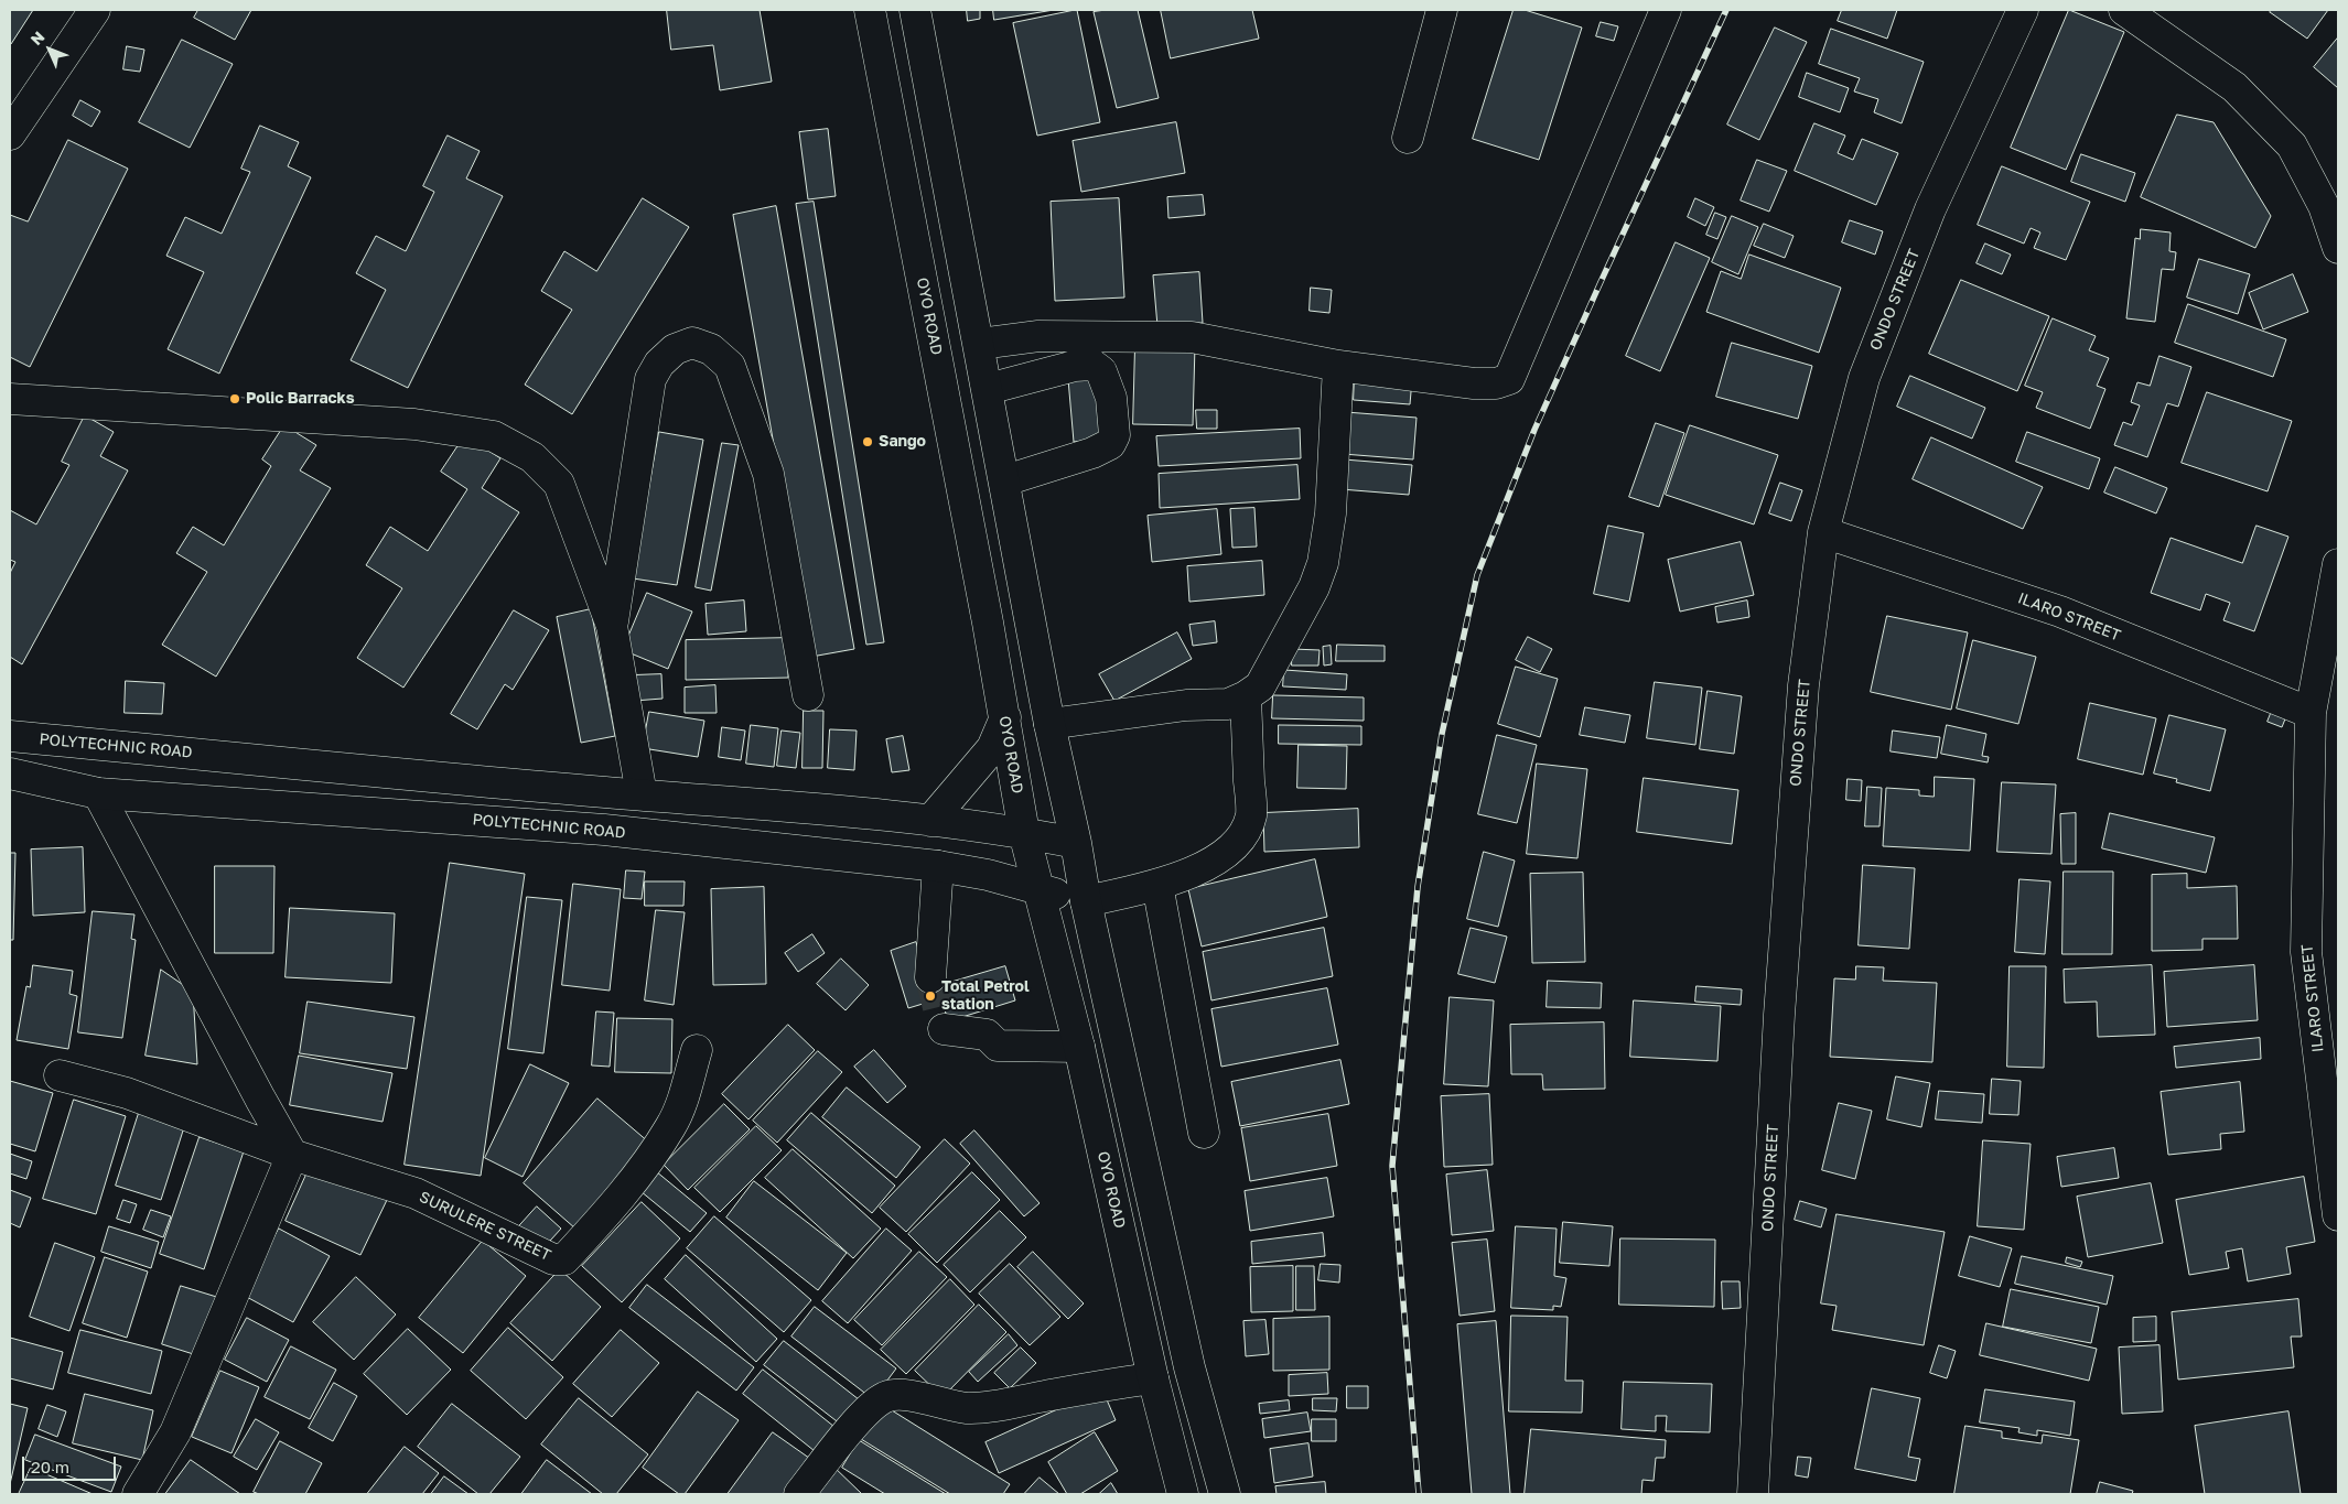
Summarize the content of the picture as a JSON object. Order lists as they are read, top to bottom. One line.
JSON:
{"streets":{"street":["ONDO STREET","OYO ROAD","ILARO STREET","POLYTECHNIC ROAD","SURULERE STREET"]},"crossings":[["ONDO STREET","ILARO STREET"],["OYO ROAD","POLYTECHNIC ROAD"]],"places":["Polic Barracks","Sango","Total Petrol station"],"scale_bar":"20 m","north":"top left"}
